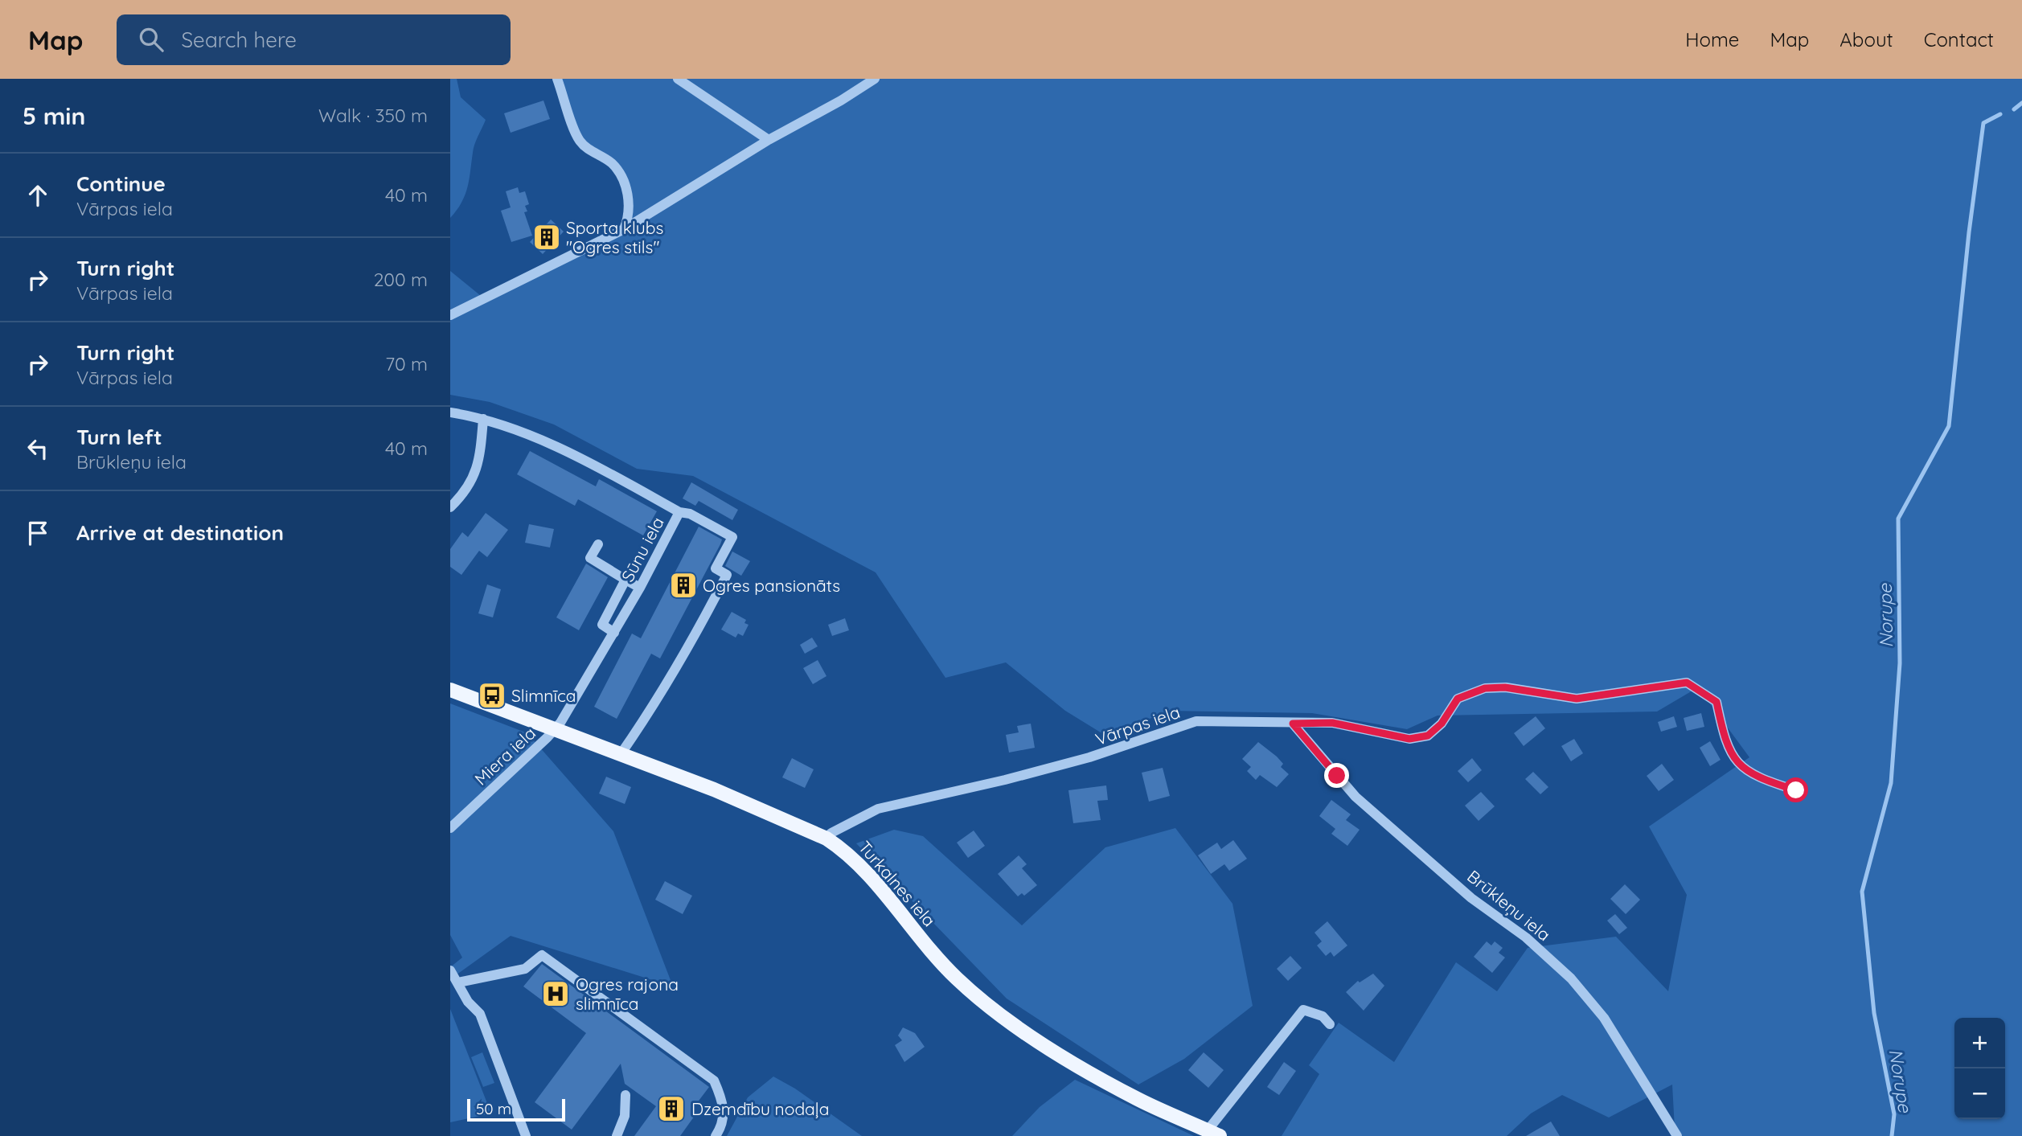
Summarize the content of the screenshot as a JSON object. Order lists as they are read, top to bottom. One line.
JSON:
{"streets":{"main road":["Turkalnes iela"],"street":["Sūnu iela","Vārpas iela","Miera iela","Brūkleņu iela"]},"crossings":[["Sūnu iela","Miera iela"],["Sūnu iela","Turkalnes iela"],["Vārpas iela","Turkalnes iela"],["Vārpas iela","Brūkleņu iela"],["Miera iela","Turkalnes iela"]],"water":["Norupe"],"places":{"building":["Sporta klubs \"Ogres stils\"","Ogres pansionāts","Dzemdību nodaļa"],"bus stop":["Slimnīca"],"hospital":["Ogres rajona slimnīca"]},"scale_bar":"50 m","page":{"header":"Map","search":"Search here","nav":["Home","Map","About","Contact"],"heading":["5 min","Walk · 350 m"],"list":[["Continue","Vārpas iela","40 m"],["Turn right","Vārpas iela","200 m"],["Turn right","Vārpas iela","70 m"],["Turn left","Brūkleņu iela","40 m"],"Arrive at destination"],"map_buttons":["+","−"],"scale":"50 m"}}
